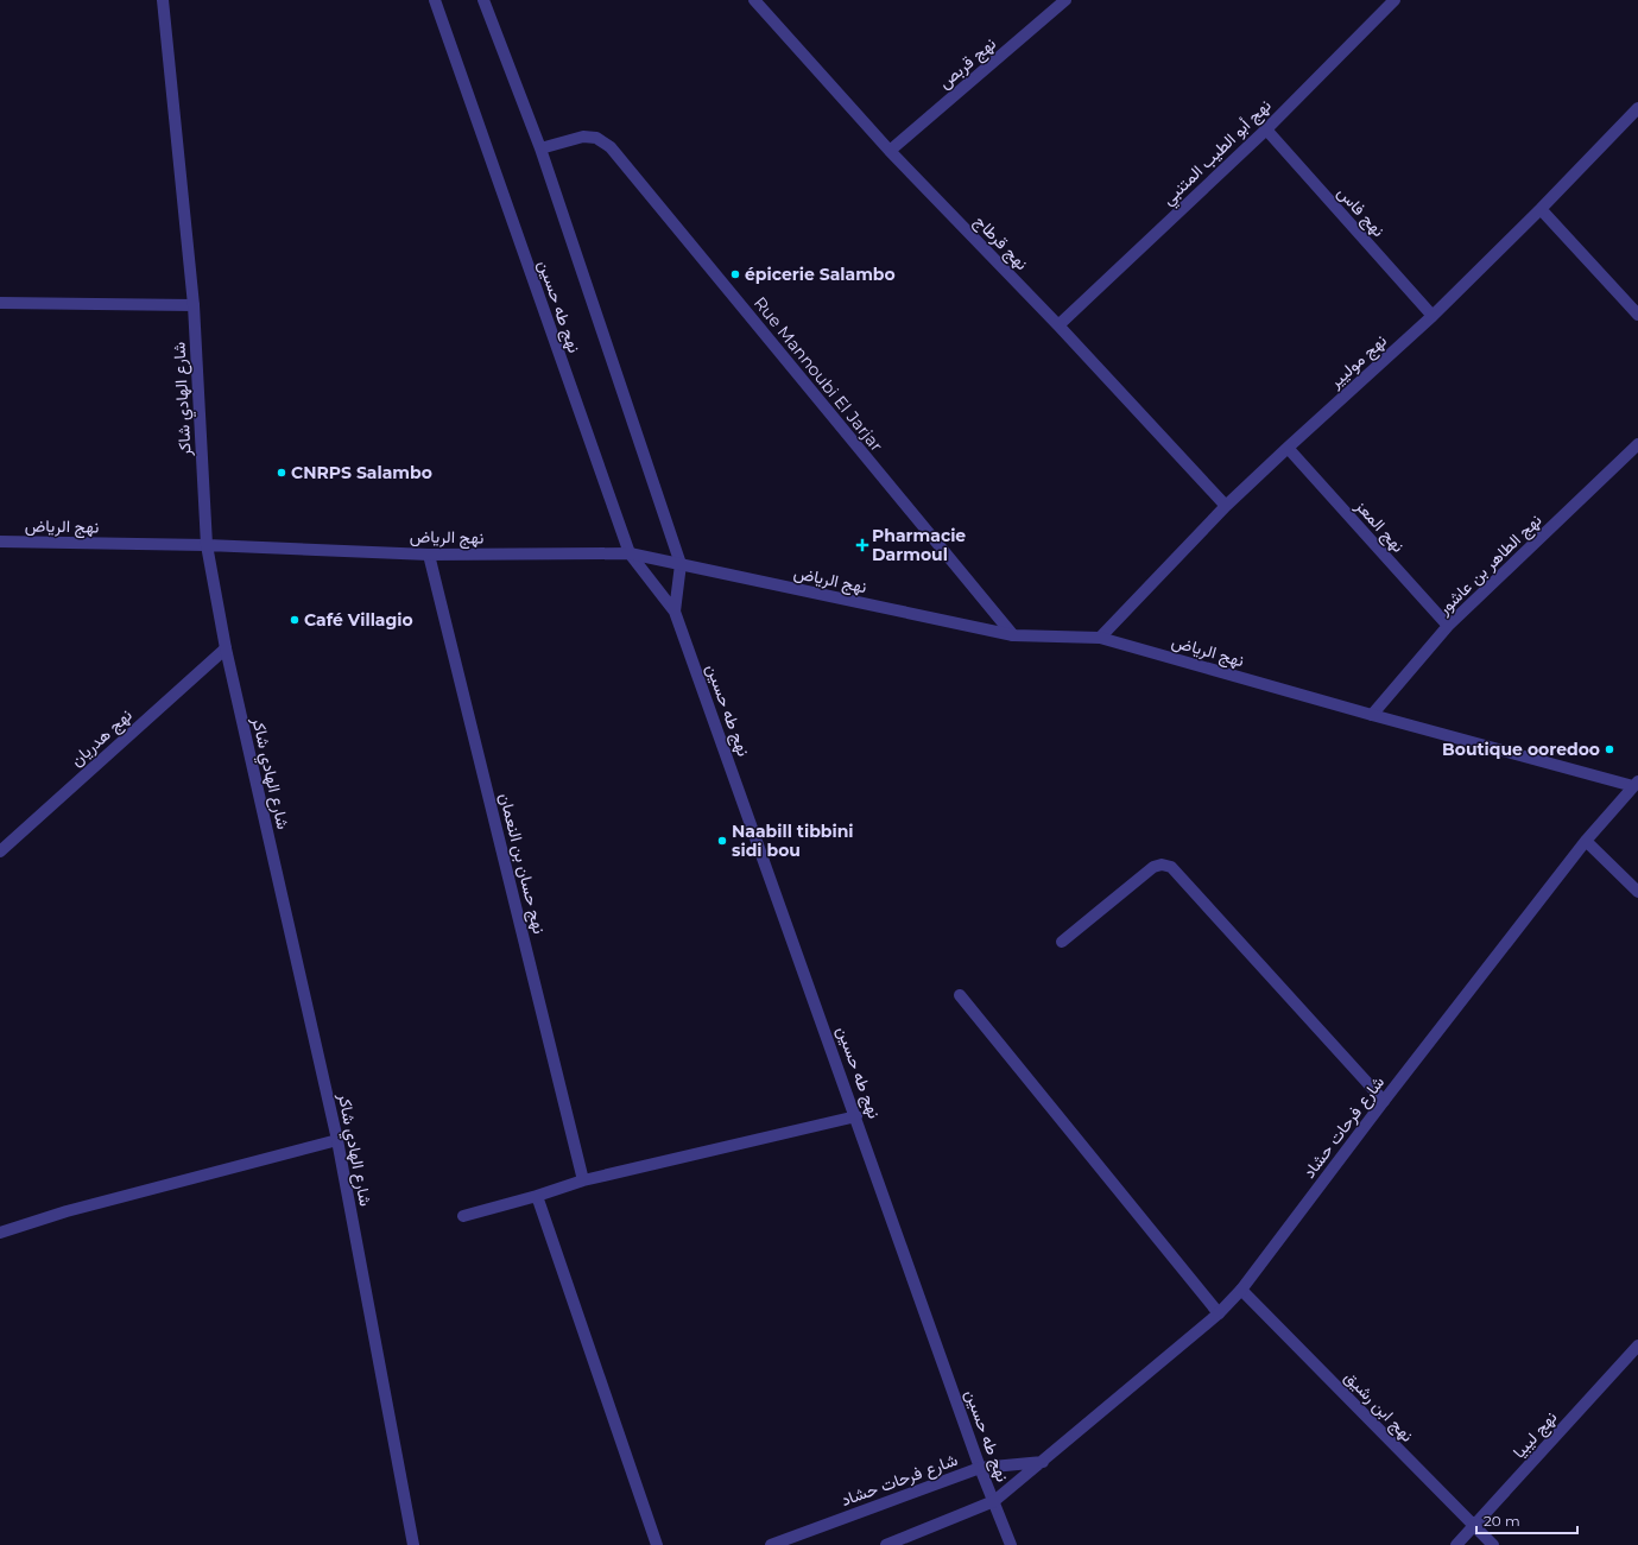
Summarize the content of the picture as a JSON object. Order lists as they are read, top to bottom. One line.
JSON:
{"streets":{"street":["نهج قربص","نهج أبو الطيب المتنبي","نهج فاس","نهج قرطاج","نهج طه حسين","نهج موليير","Rue Mannoubi El Jarjar","شارع الهادي شاكر","نهج الرياض","نهج المعز","نهج الطاهر بن عاشور","نهج هدريان","نهج حسان بن النعمان","شارع فرحات حشاد","نهج ابن رشيق","نهج ليبيا"]},"crossings":[["نهج قربص","نهج قرطاج"],["نهج أبو الطيب المتنبي","نهج فاس"],["نهج أبو الطيب المتنبي","نهج قرطاج"],["نهج فاس","نهج موليير"],["نهج قرطاج","نهج موليير"],["نهج طه حسين","Rue Mannoubi El Jarjar"],["نهج طه حسين","نهج الرياض"],["نهج طه حسين","شارع فرحات حشاد"],["نهج موليير","نهج الرياض"],["نهج موليير","نهج المعز"],["Rue Mannoubi El Jarjar","نهج الرياض"],["شارع الهادي شاكر","نهج الرياض"],["شارع الهادي شاكر","نهج هدريان"],["نهج الرياض","نهج الطاهر بن عاشور"],["نهج الرياض","نهج حسان بن النعمان"],["نهج الرياض","شارع فرحات حشاد"],["نهج المعز","نهج الطاهر بن عاشور"],["شارع فرحات حشاد","نهج ابن رشيق"],["نهج ابن رشيق","نهج ليبيا"]],"places":{"other":["épicerie Salambo","CNRPS Salambo","Café Villagio","Boutique ooredoo","Naabill tibbini sidi bou"],"health":["Pharmacie Darmoul"]},"scale_bar":"20 m"}
